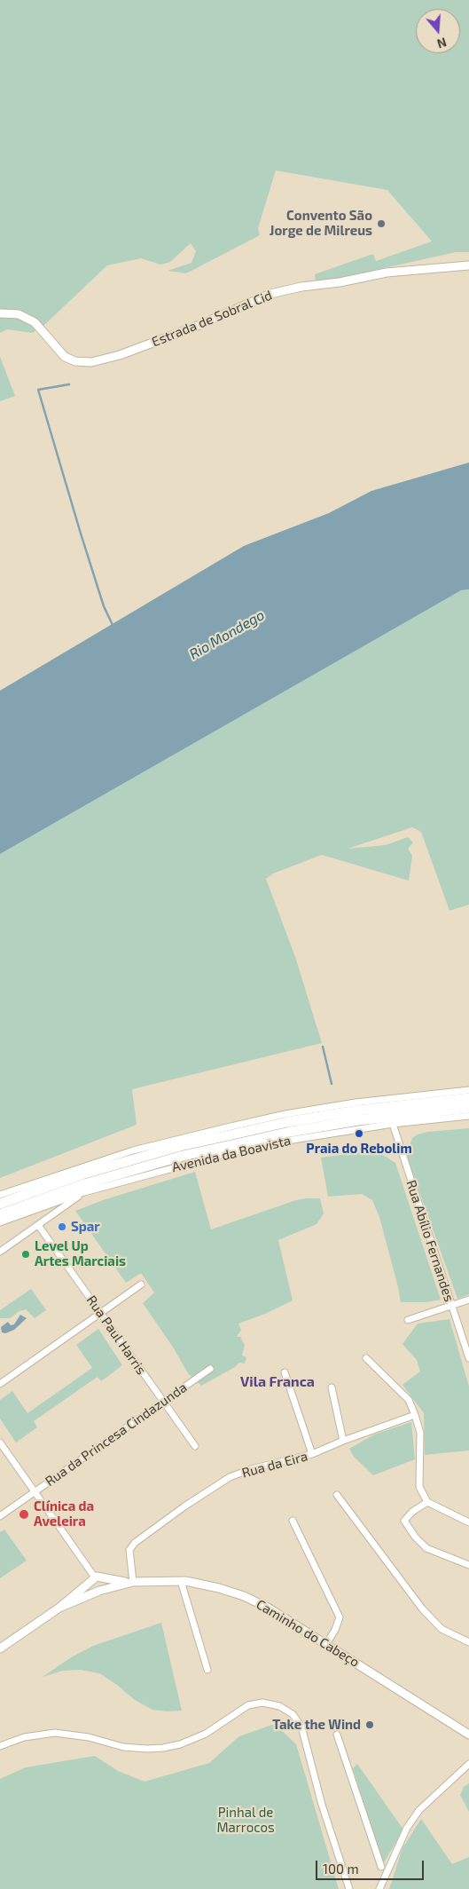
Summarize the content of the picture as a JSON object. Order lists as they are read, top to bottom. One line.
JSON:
{"streets":{"highway":["Avenida da Boavista"],"street":["Estrada de Sobral Cid","Rua Abílio Fernandes","Rua Paul Harris","Rua da Princesa Cindazunda","Rua da Eira","Caminho do Cabeço"]},"crossings":[["Avenida da Boavista","Rua Abílio Fernandes"],["Rua Paul Harris","Rua da Princesa Cindazunda"],["Rua da Eira","Caminho do Cabeço"]],"districts":["Vila Franca"],"water":["Rio Mondego"],"parks":["Pinhal de Marrocos"],"places":["Convento São Jorge de Milreus","Praia do Rebolim","Spar","Level Up Artes Marciais","Clínica da Aveleira","Take the Wind"],"scale_bar":"100 m","north":"bottom"}
